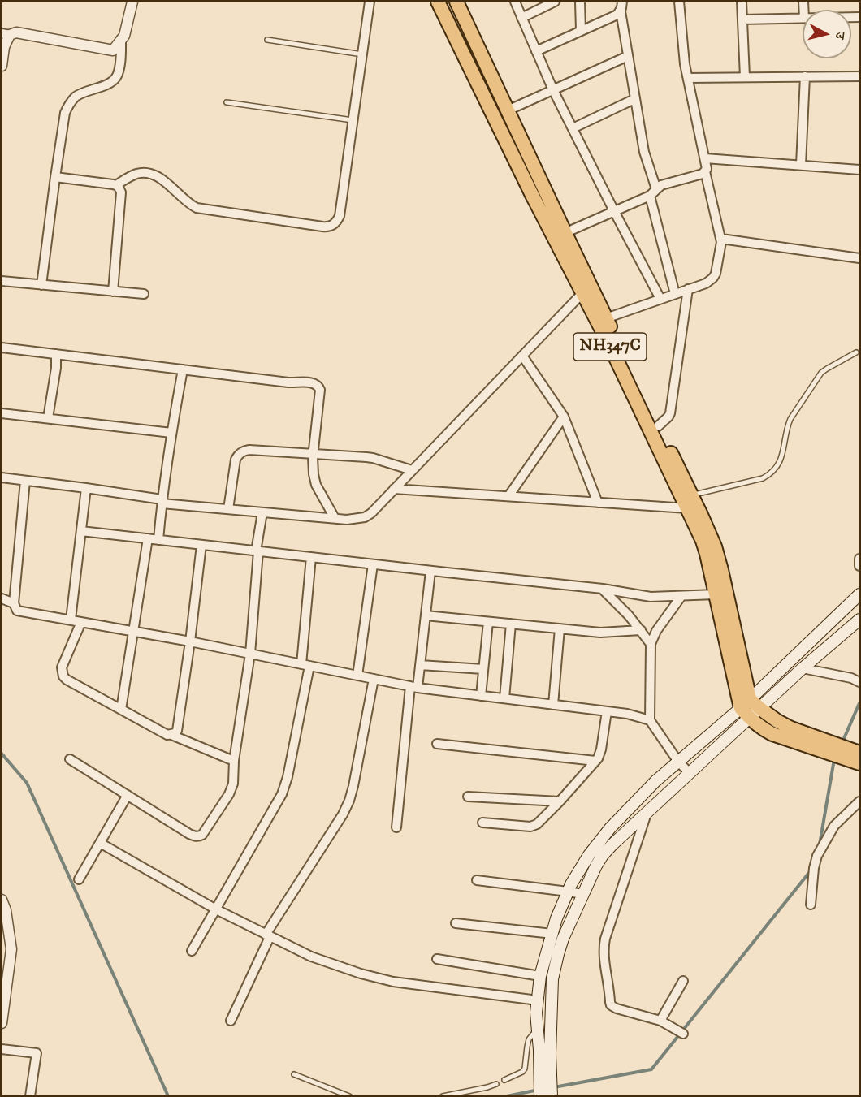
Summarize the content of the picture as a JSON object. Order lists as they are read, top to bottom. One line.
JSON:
{"streets":{"highway":["NH347C"]},"north":"right"}
